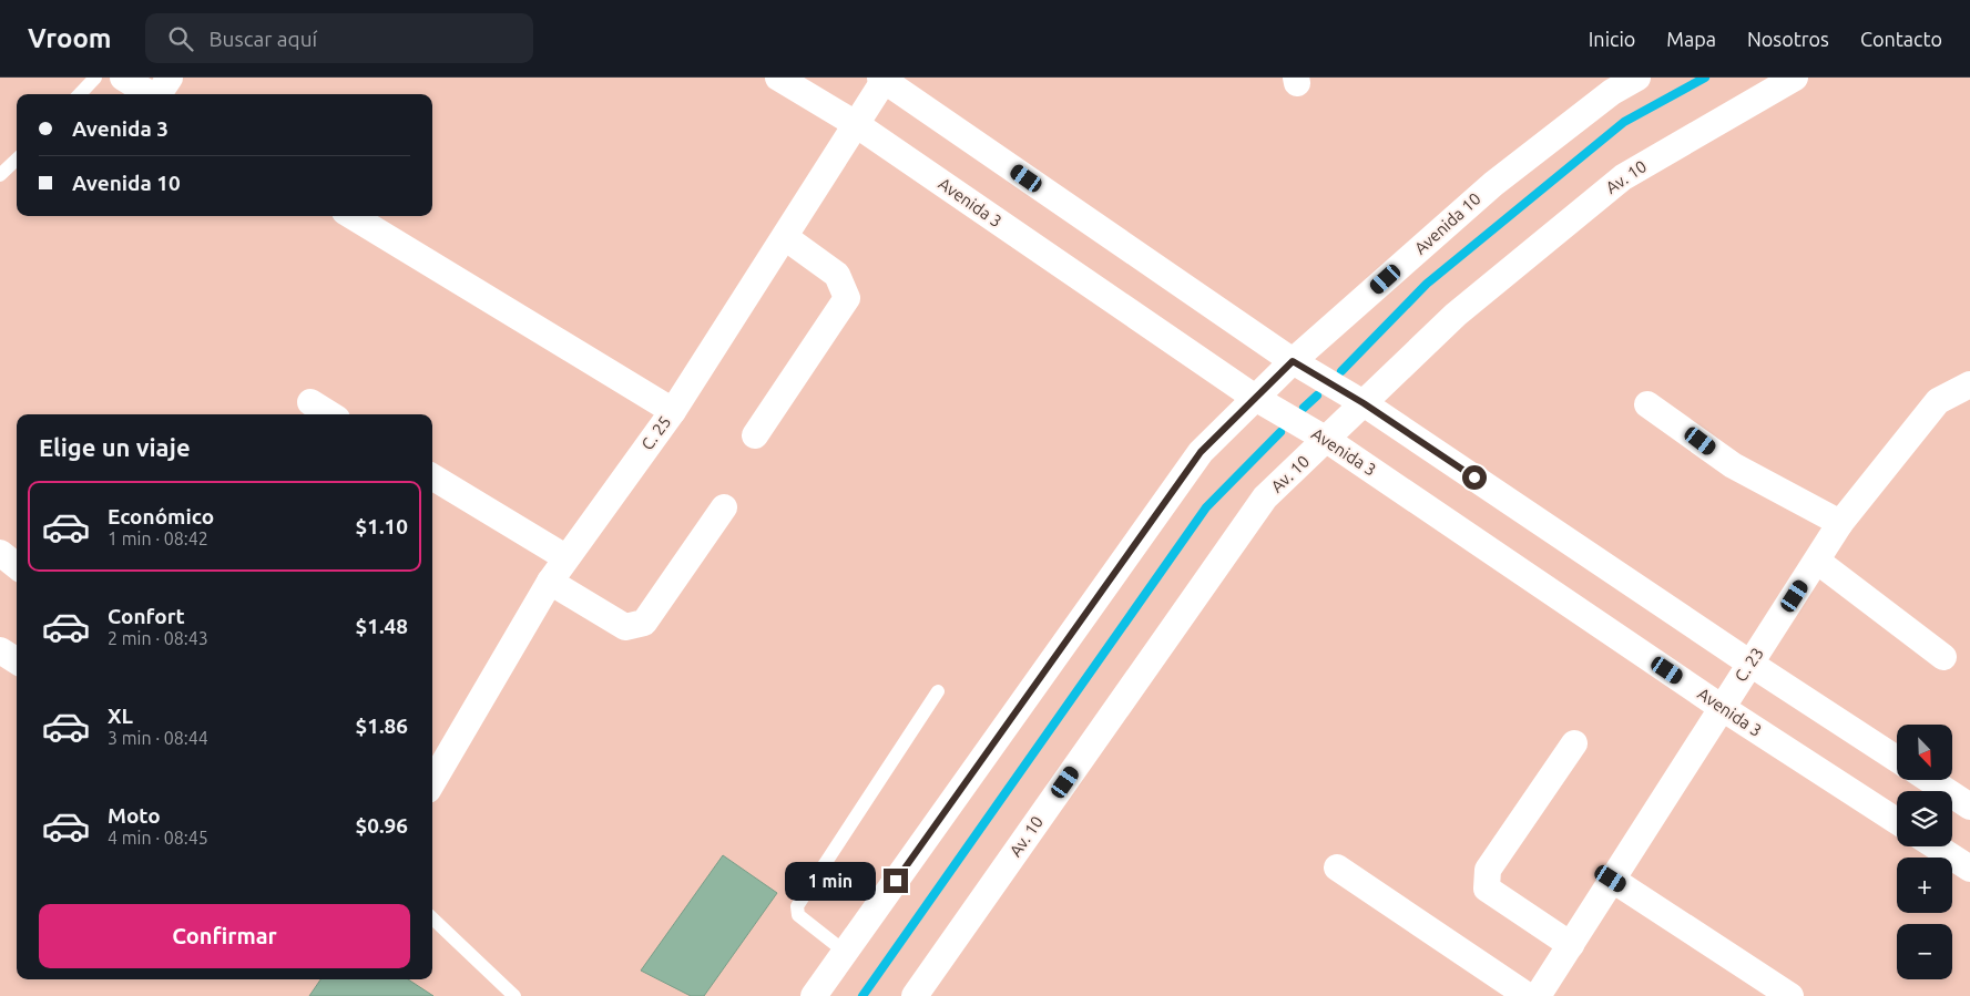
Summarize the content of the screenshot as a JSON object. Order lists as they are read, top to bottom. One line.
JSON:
{"streets":{"street":["Av. 10","Avenida 3","Avenida 10","C. 25","C. 23"]},"crossings":[["Av. 10","Avenida 3"],["Avenida 3","Avenida 10"],["Avenida 3","C. 25"],["Avenida 3","C. 23"]],"north":"bottom right","page":{"header":"Vroom","search":"Buscar aquí","nav":["Inicio","Mapa","Nosotros","Contacto"],"banner":["Avenida 3","Avenida 10"],"heading":"Elige un viaje","list":[{"name":"Económico","note":"1 min · 08:42","value":"$1.10"},{"name":"Confort","note":"2 min · 08:43","value":"$1.48"},{"name":"XL","note":"3 min · 08:44","value":"$1.86"},{"name":"Moto","note":"4 min · 08:45","value":"$0.96"}],"map_buttons":["+","−"],"bubble":"1 min","buttons":"Confirmar"}}
